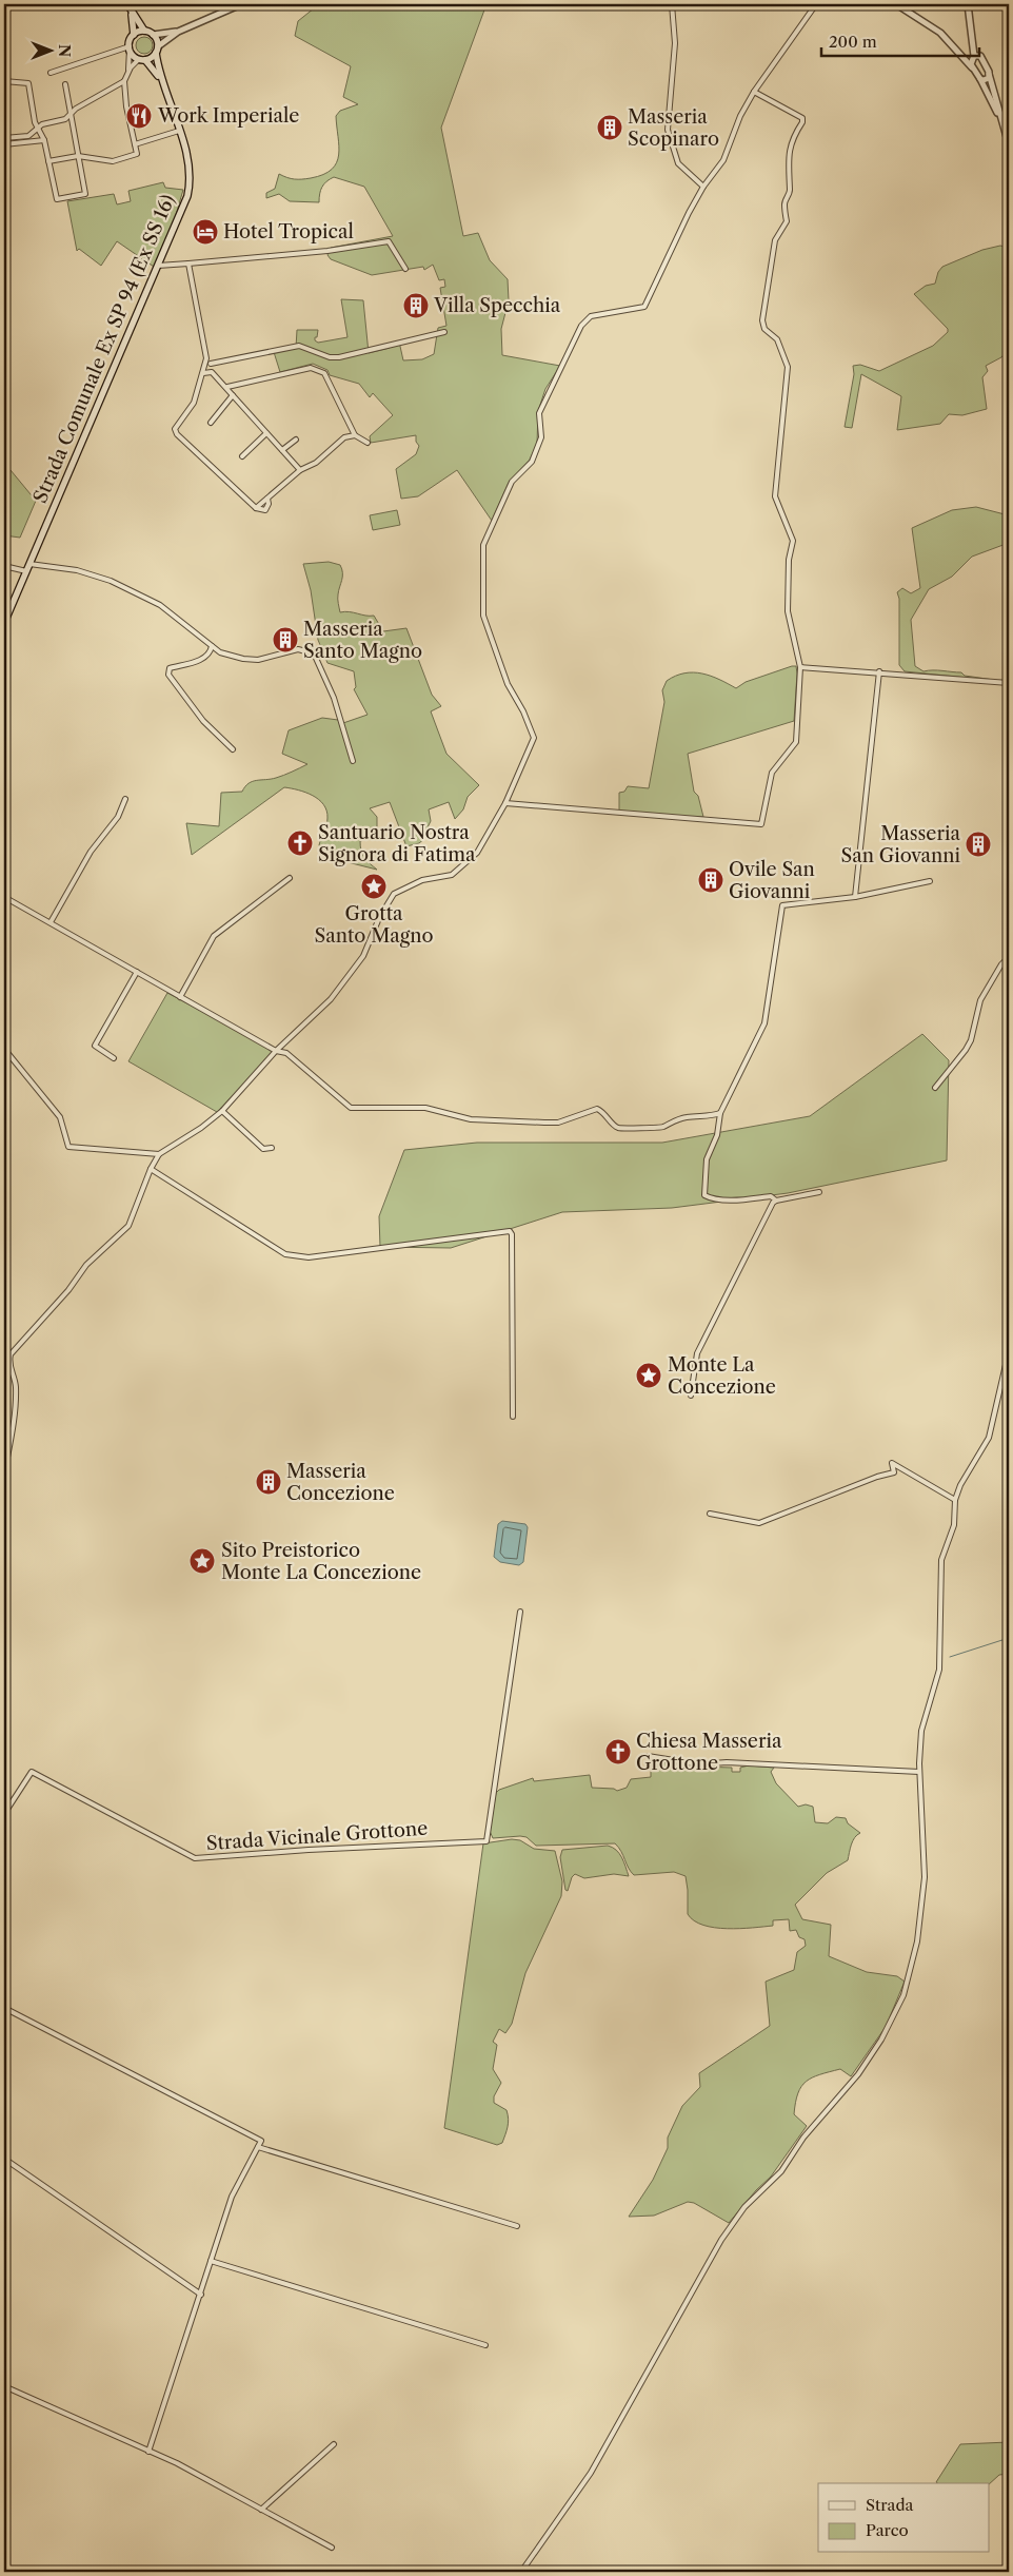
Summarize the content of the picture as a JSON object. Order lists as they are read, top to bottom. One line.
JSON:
{"streets":{"main road":["Strada Comunale Ex SP 94 (Ex SS 16)"],"street":["Strada Vicinale Grottone"]},"places":{"restaurant":["Work Imperiale"],"building":["Masseria Scopinaro","Villa Specchia","Masseria Santo Magno","Masseria San Giovanni","Ovile San Giovanni","Masseria Concezione"],"hotel":["Hotel Tropical"],"church":["Santuario Nostra Signora di Fatima","Chiesa Masseria Grottone"],"place":["Grotta Santo Magno","Monte La Concezione","Sito Preistorico Monte La Concezione"]},"legend":["Strada","Parco"],"scale_bar":"200 m","north":"right"}
